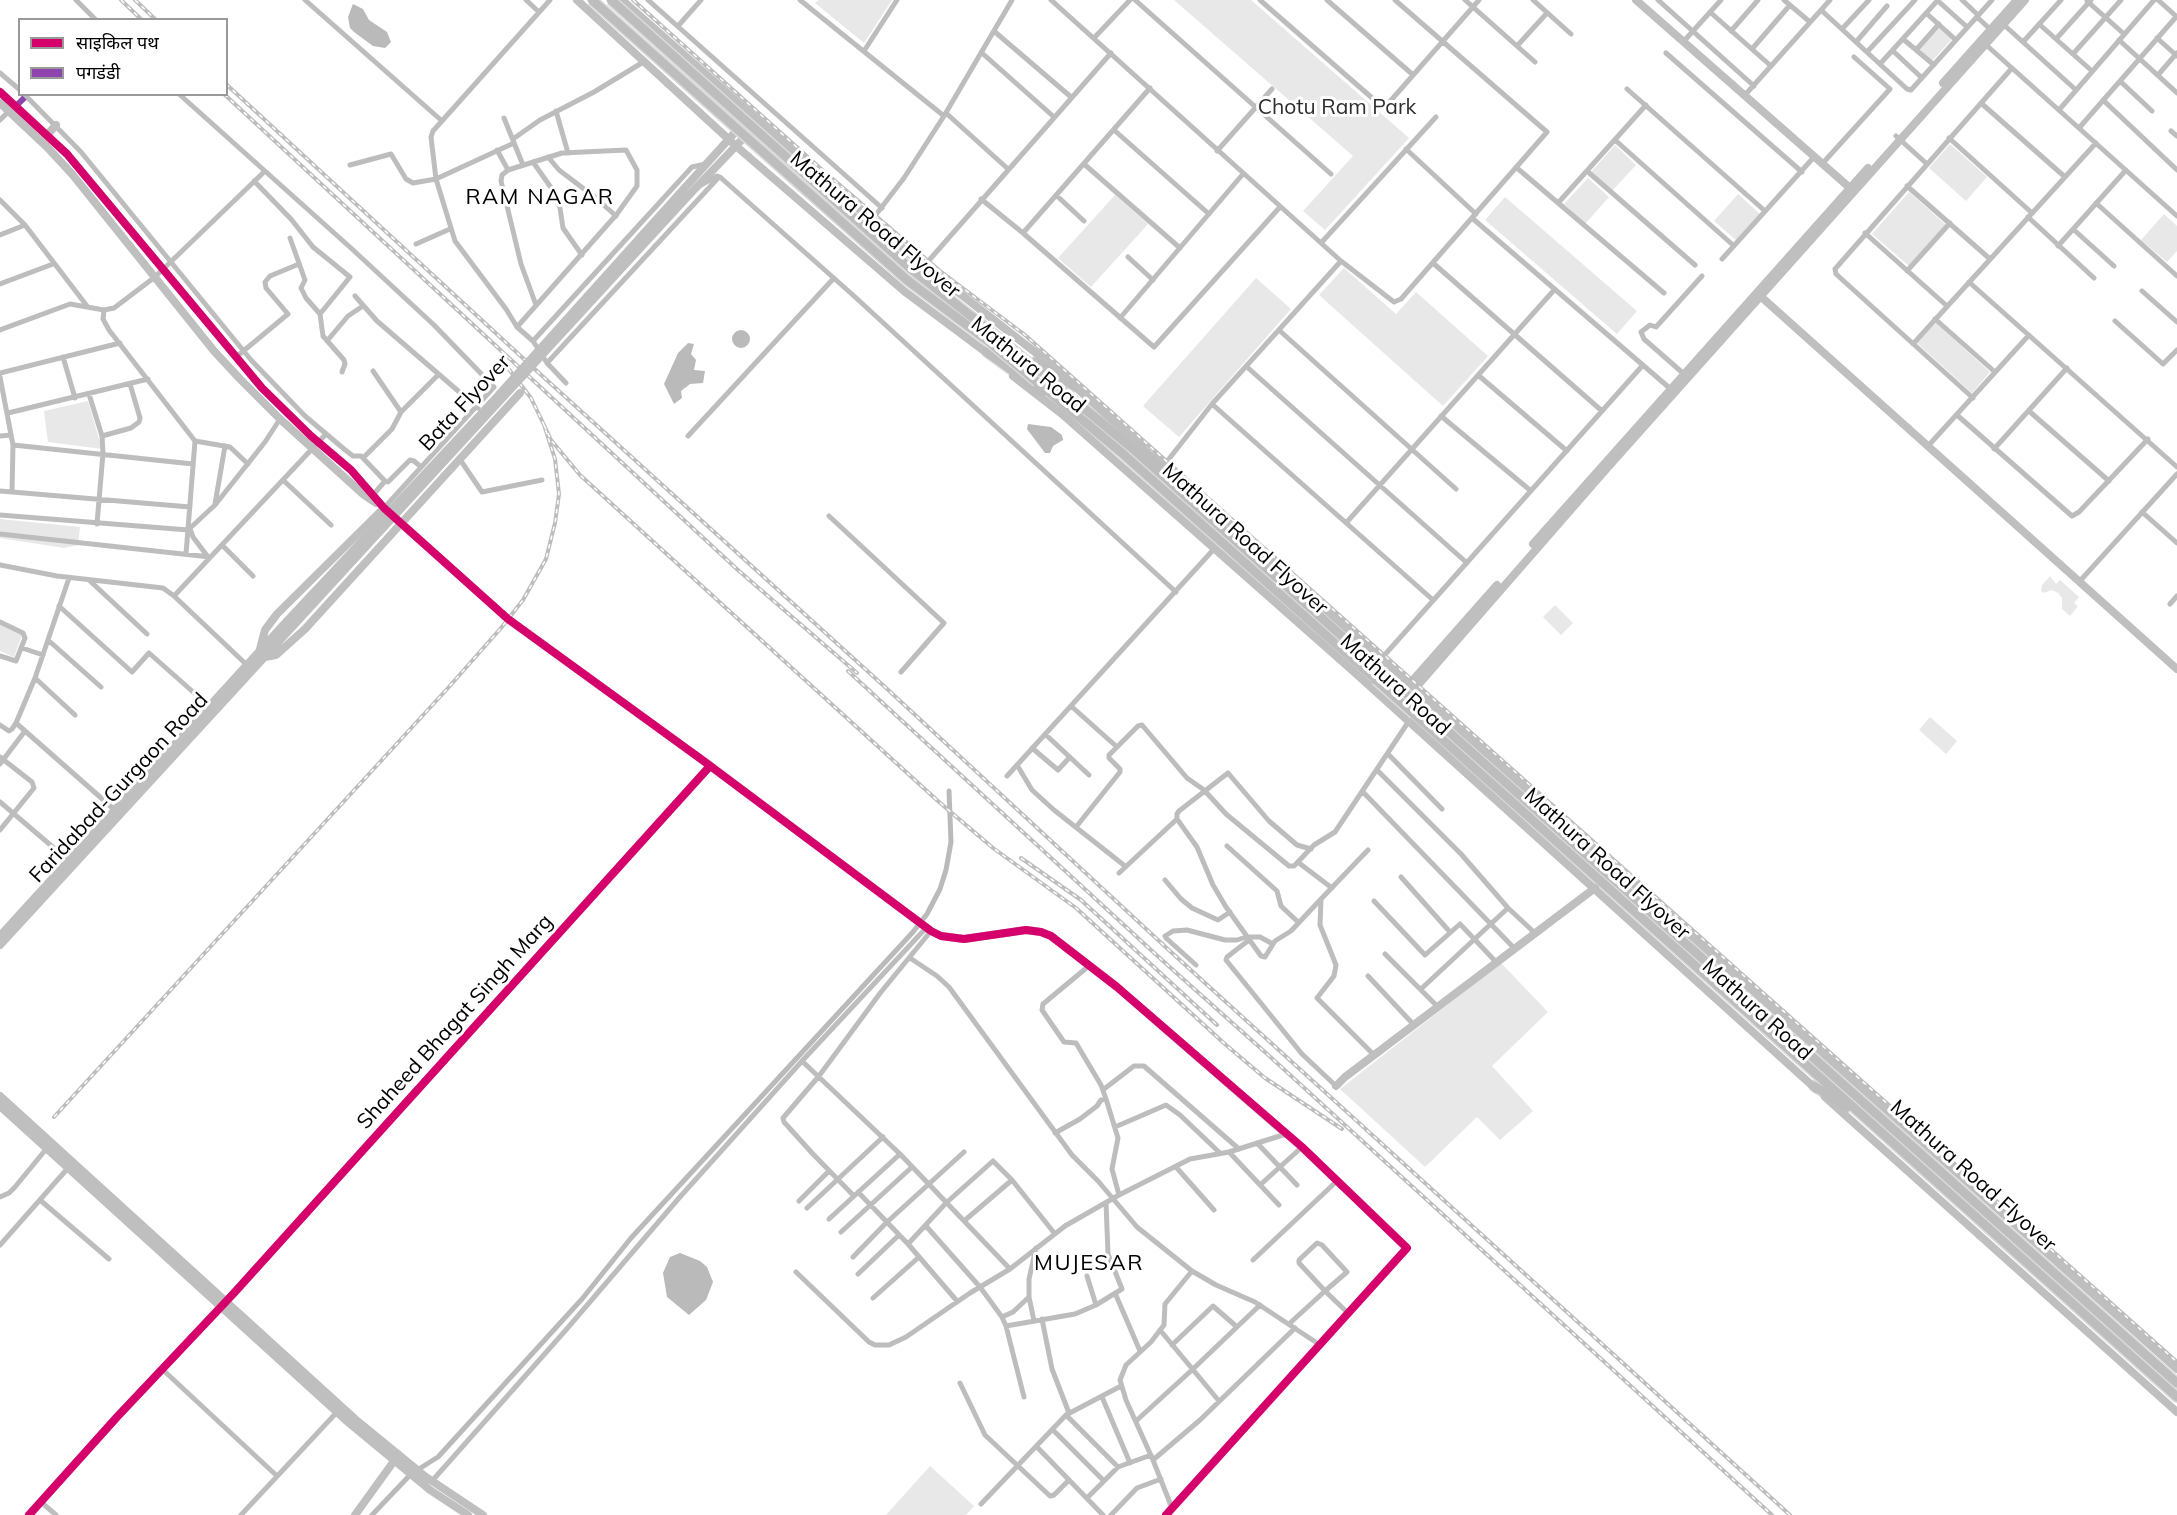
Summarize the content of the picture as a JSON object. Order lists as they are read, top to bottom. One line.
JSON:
{"streets":{"highway":["Mathura Road Flyover","Mathura Road"],"street":["Bata Flyover","Faridabad-Gurgaon Road","Shaheed Bhagat Singh Marg"]},"crossings":[["Mathura Road Flyover","Mathura Road"],["Bata Flyover","Faridabad-Gurgaon Road"]],"districts":["RAM NAGAR","MUJESAR"],"parks":["Chotu Ram Park"],"legend":["साइकिल पथ","पगडंडी"]}
